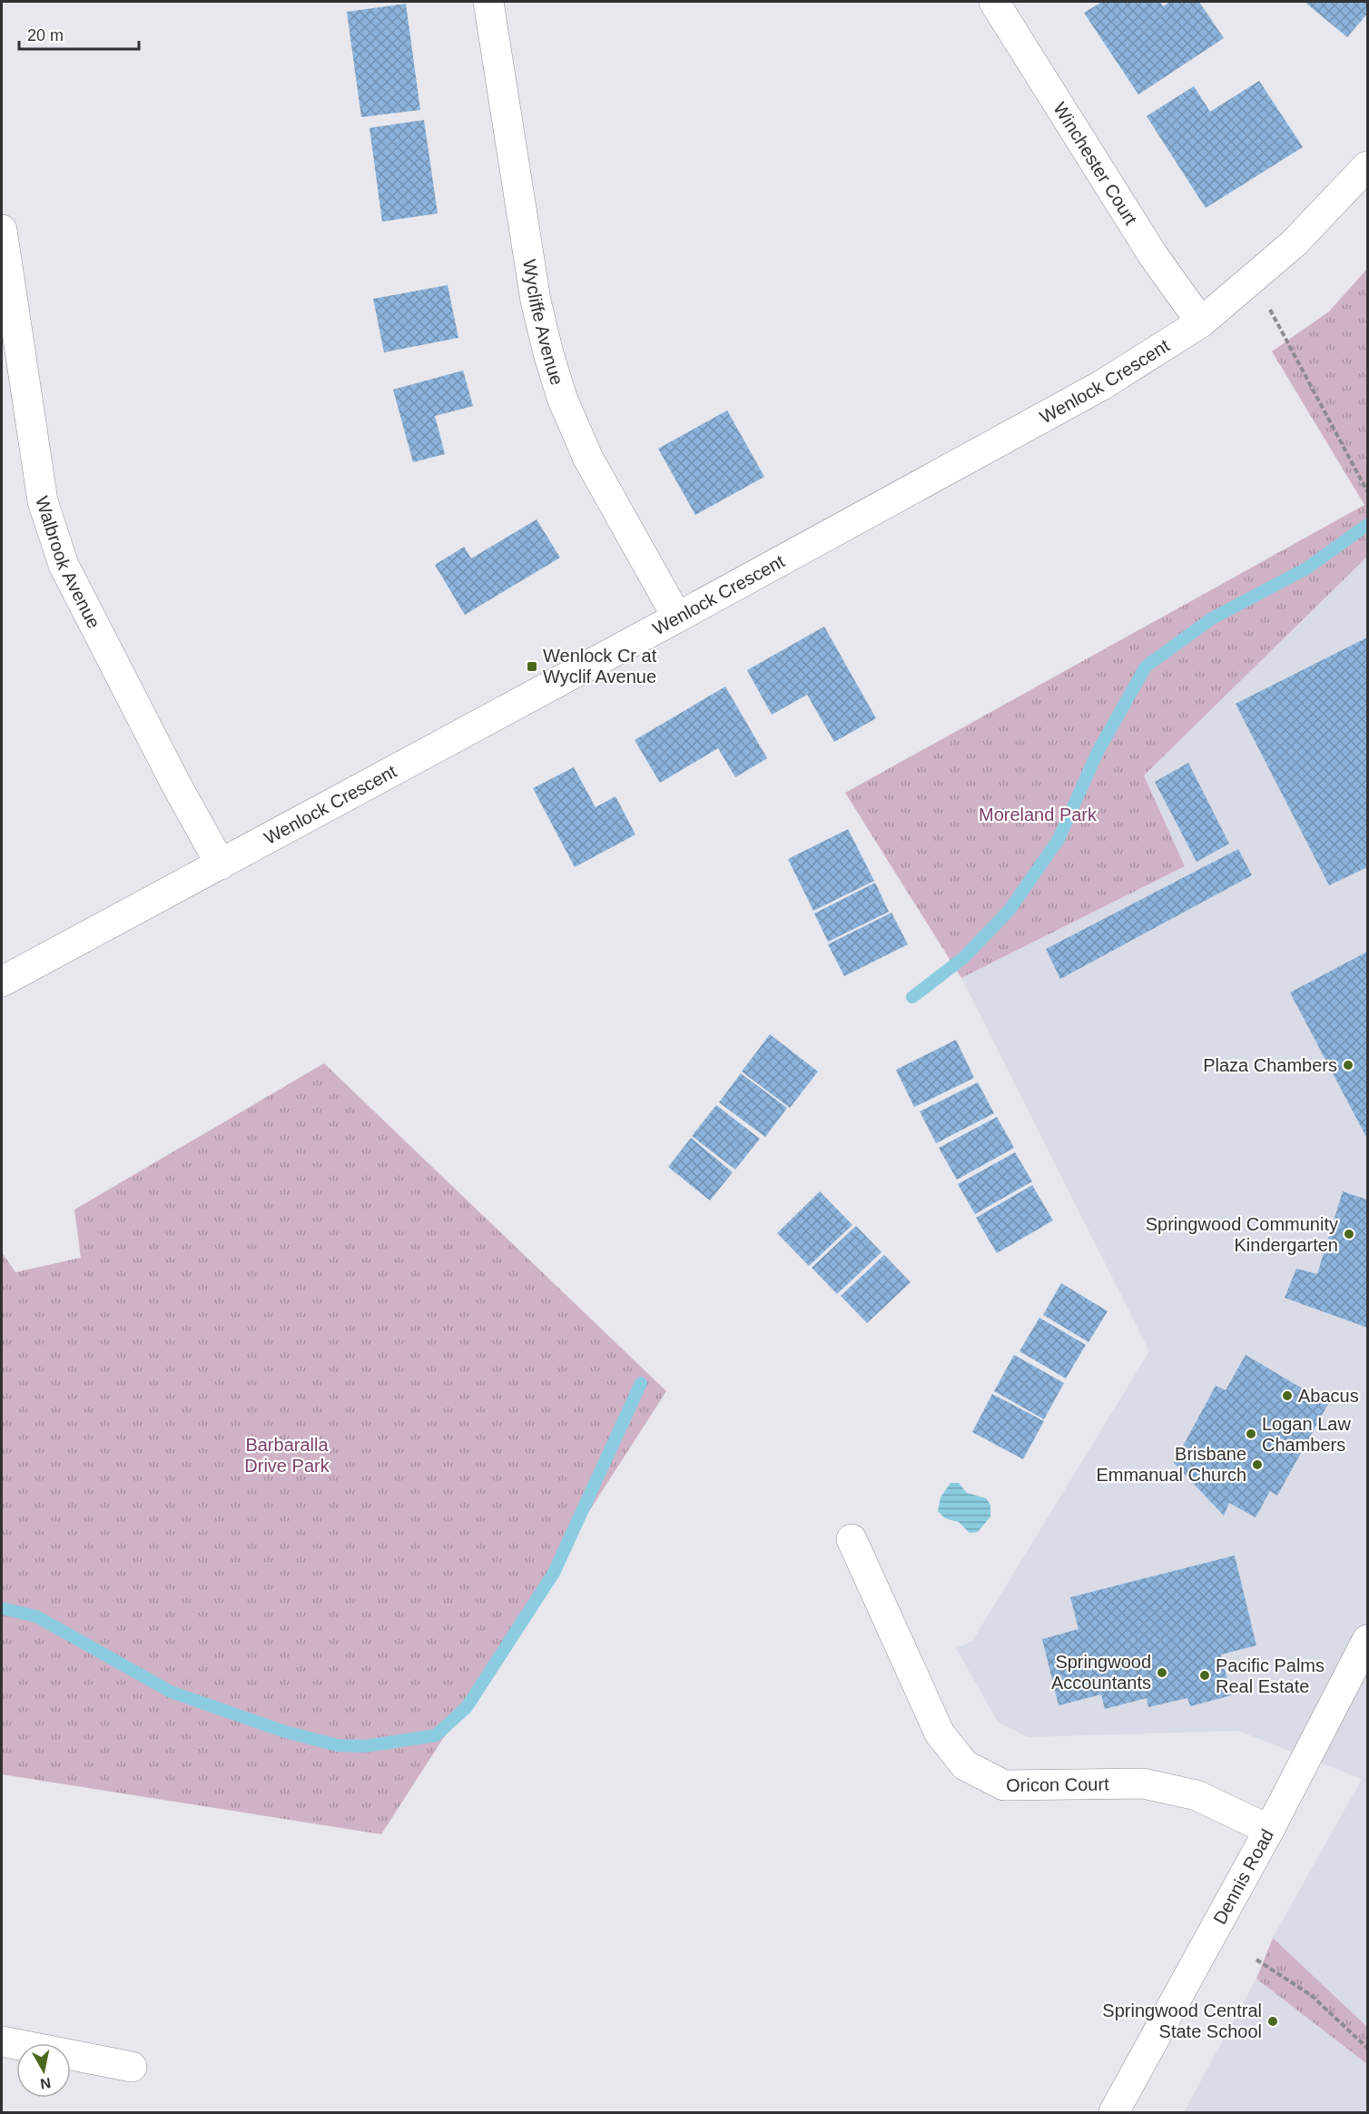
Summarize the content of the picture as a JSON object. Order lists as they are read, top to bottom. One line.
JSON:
{"streets":{"street":["Winchester Court","Wycliffe Avenue","Wenlock Crescent","Walbrook Avenue","Oricon Court","Dennis Road"]},"crossings":[["Winchester Court","Wenlock Crescent"],["Wycliffe Avenue","Wenlock Crescent"],["Wenlock Crescent","Walbrook Avenue"],["Oricon Court","Dennis Road"]],"parks":["Moreland Park","Barbaralla Drive Park"],"places":{"transit":["Wenlock Cr at Wyclif Avenue"],"other":["Plaza Chambers","Springwood Community Kindergarten","Abacus","Logan Law Chambers","Brisbane Emmanual Church","Springwood Accountants","Pacific Palms Real Estate","Springwood Central State School"]},"scale_bar":"20 m","north":"bottom"}
